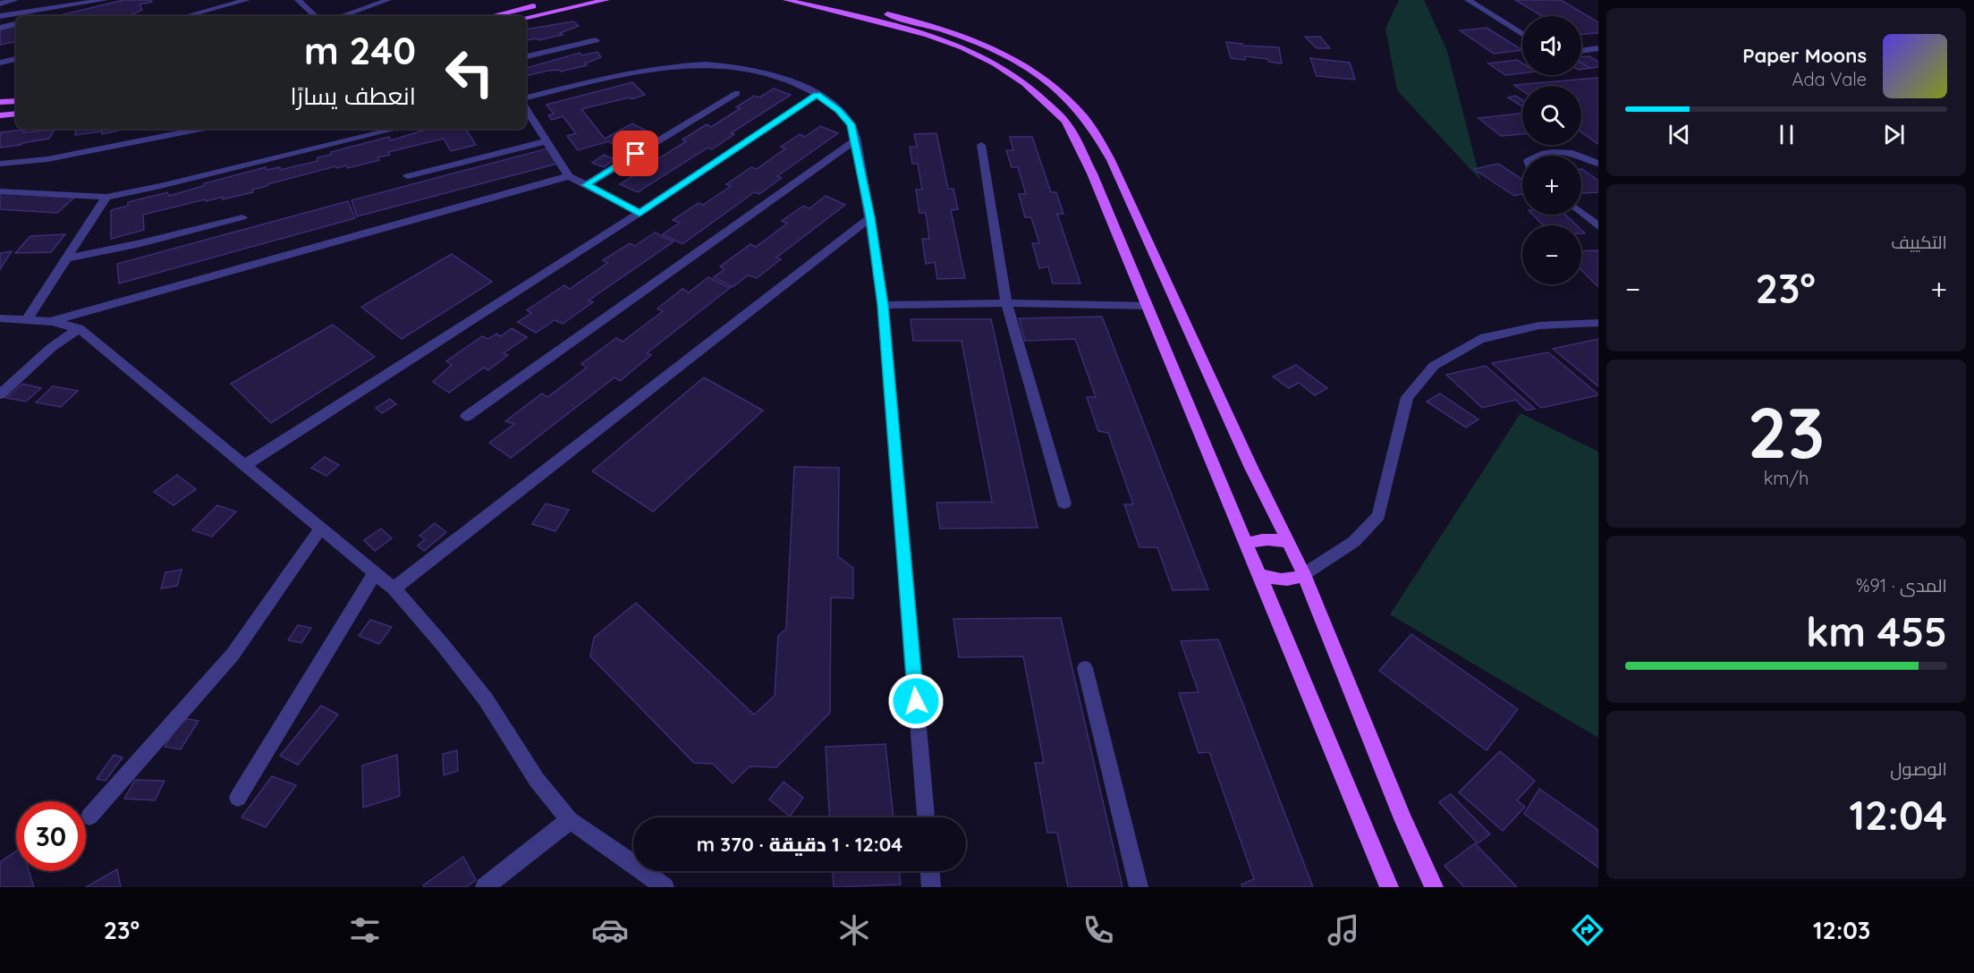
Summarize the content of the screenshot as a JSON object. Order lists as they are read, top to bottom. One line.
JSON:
{"page":{"map_buttons":["+","−"],"turn":["240 m","انعطف يسارًا"],"song":["Paper Moons","Ada Vale"],"tile":["التكييف",["23","km/h"],["المدى · 91%","455 km"],["الوصول","12:04"]],"heat":["−","23°","+"],"limit":"30","trip":"12:04 · 1 دقيقة · 370 m","tabs":["12:03","23°"]}}
